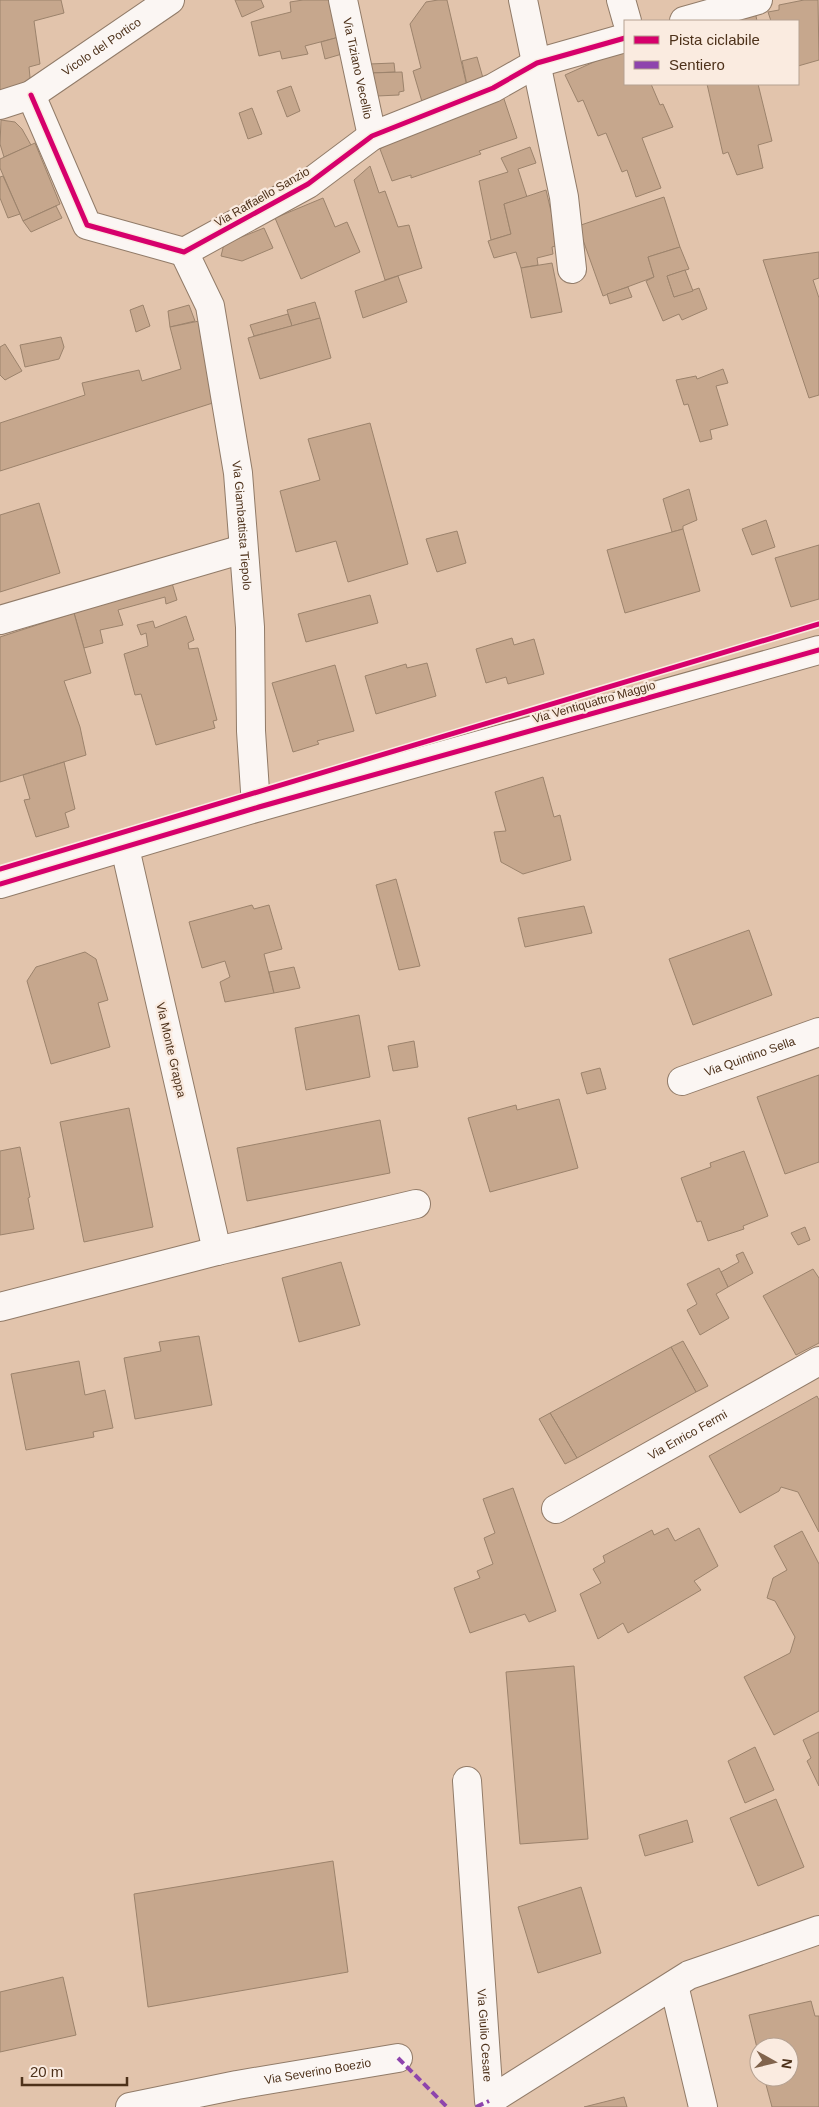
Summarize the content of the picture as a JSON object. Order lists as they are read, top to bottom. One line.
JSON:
{"streets":{"street":["Vicolo del Portico","Via Tiziano Vecellio","Via Raffaello Sanzio","Via Giambattista Tiepolo","Via Ventiquattro Maggio","Via Monte Grappa","Via Quintino Sella","Via Enrico Fermi","Via Giulio Cesare","Via Severino Boezio"]},"crossings":[["Via Tiziano Vecellio","Via Raffaello Sanzio"],["Via Raffaello Sanzio","Via Giambattista Tiepolo"],["Via Giambattista Tiepolo","Via Ventiquattro Maggio"],["Via Ventiquattro Maggio","Via Monte Grappa"]],"legend":["Pista ciclabile","Sentiero"],"scale_bar":"20 m","north":"right"}
